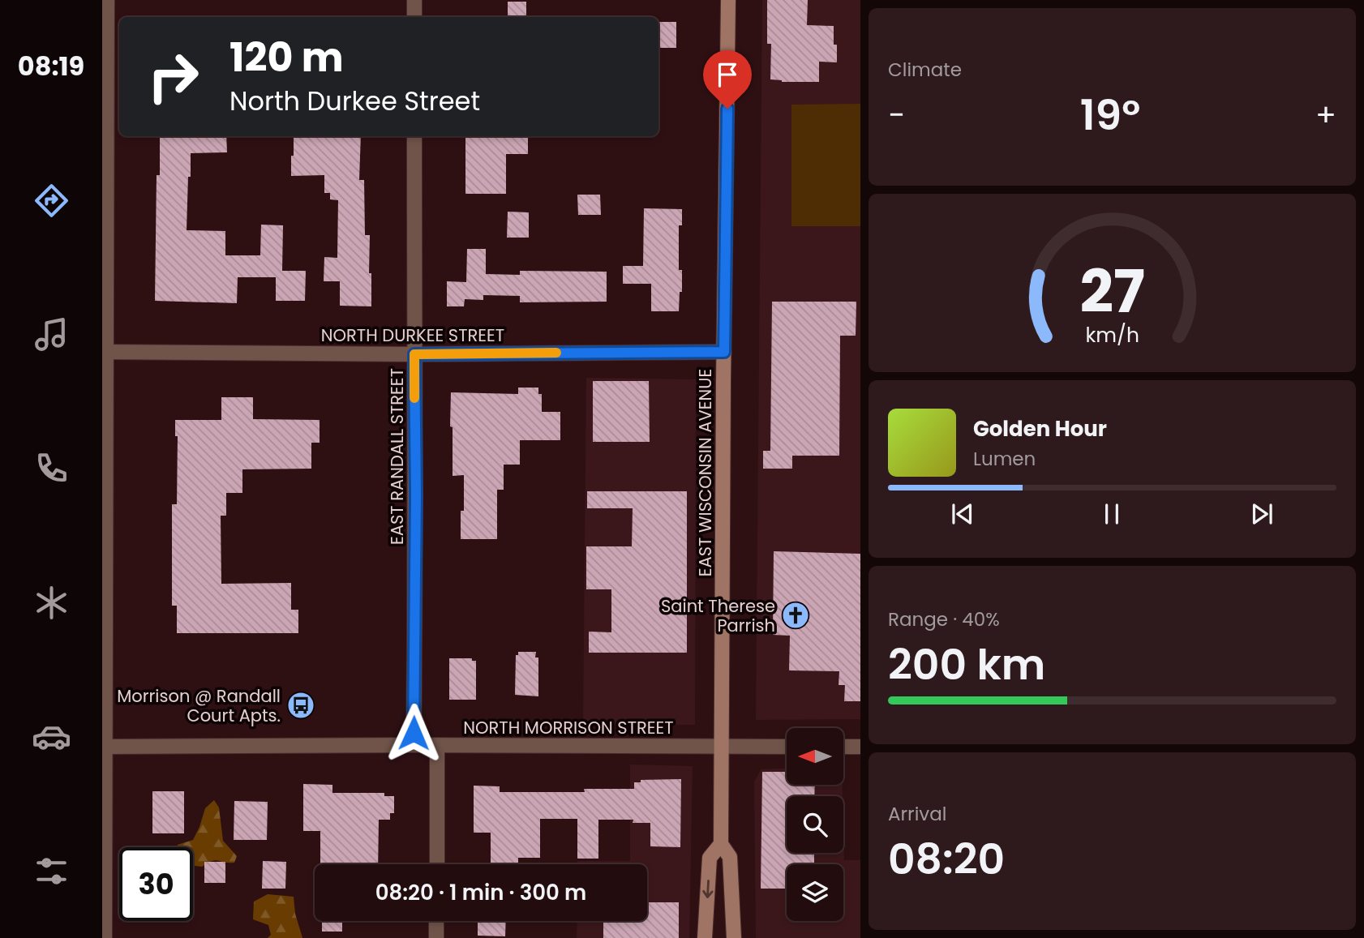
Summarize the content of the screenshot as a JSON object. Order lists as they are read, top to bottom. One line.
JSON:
{"streets":{"main road":["EAST WISCONSIN AVENUE"],"street":["NORTH DURKEE STREET","EAST RANDALL STREET","NORTH MORRISON STREET"]},"crossings":[["NORTH DURKEE STREET","EAST RANDALL STREET"],["NORTH DURKEE STREET","EAST WISCONSIN AVENUE"],["EAST RANDALL STREET","NORTH MORRISON STREET"],["EAST WISCONSIN AVENUE","NORTH MORRISON STREET"]],"places":{"church":["Saint Therese Parrish"],"bus stop":["Morrison @ Randall Court Apts."]},"north":"left","page":{"tabs":"08:19","tile":["Climate",["Range · 40%","200 km"],["Arrival","08:20"]],"turn":["120 m","North Durkee Street"],"heat":["−","19°","+"],"song":["Golden Hour","Lumen"],"limit":"30","trip":"08:20 · 1 min · 300 m","gauge":["27","km/h"]}}
